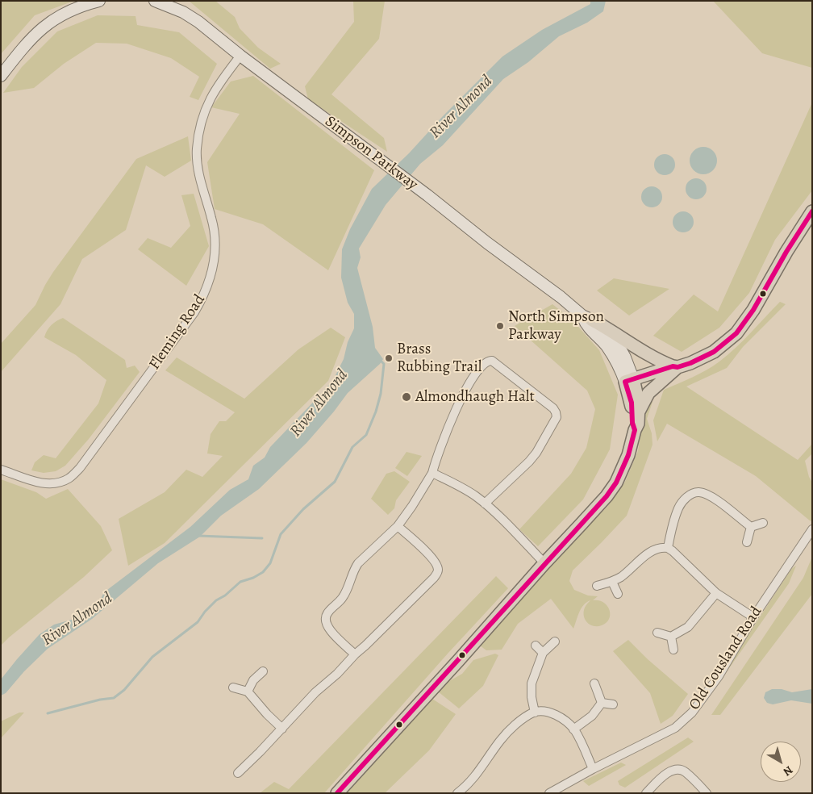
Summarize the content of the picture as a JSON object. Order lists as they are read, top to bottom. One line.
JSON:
{"streets":{"main road":["Simpson Parkway"],"street":["Fleming Road","Old Cousland Road"]},"crossings":[["Simpson Parkway","Fleming Road"]],"water":["River Almond"],"places":["North Simpson Parkway","Brass Rubbing Trail","Almondhaugh Halt"],"north":"bottom right"}
